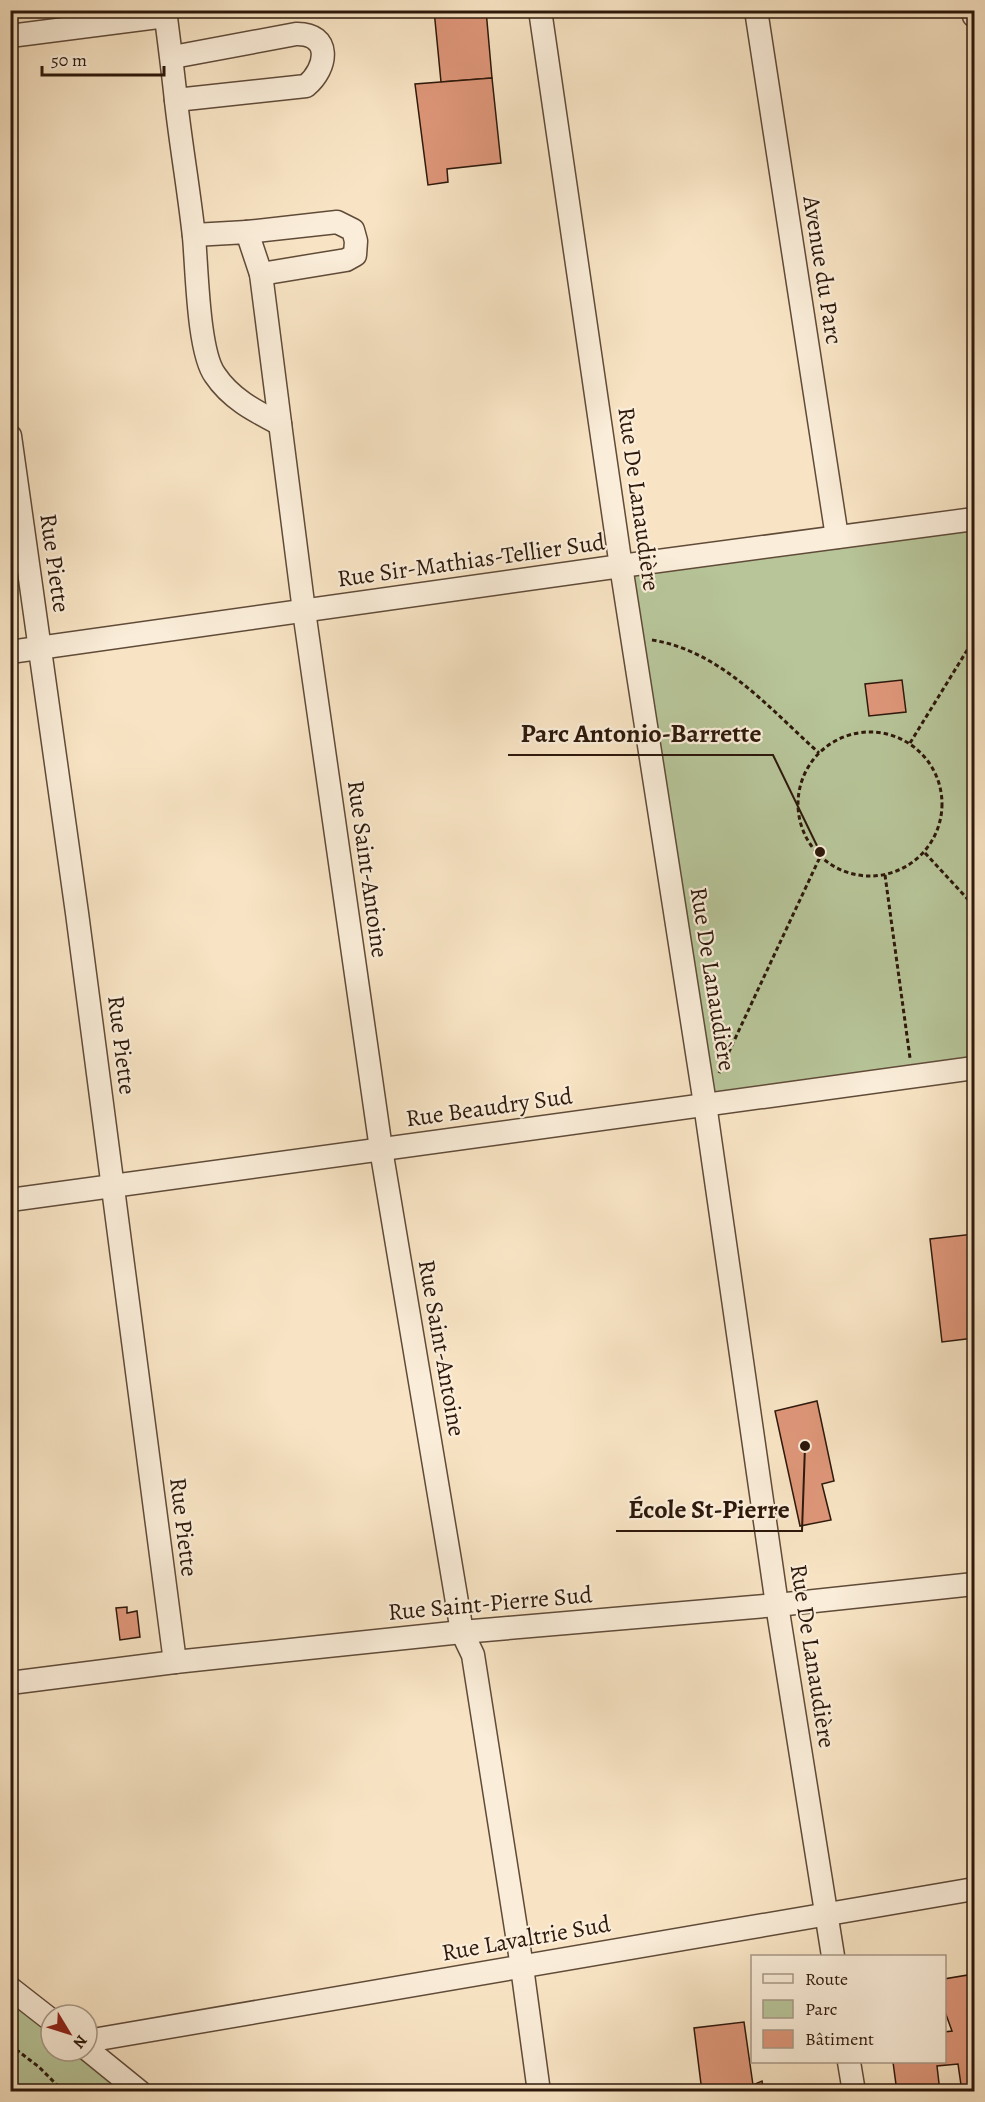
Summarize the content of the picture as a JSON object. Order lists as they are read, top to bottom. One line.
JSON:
{"streets":{"street":["Avenue du Parc","Rue De Lanaudière","Rue Sir-Mathias-Tellier Sud","Rue Piette","Rue Saint-Antoine","Rue Beaudry Sud","Rue Saint-Pierre Sud","Rue Lavaltrie Sud"]},"crossings":[["Avenue du Parc","Rue Sir-Mathias-Tellier Sud"],["Rue De Lanaudière","Rue Sir-Mathias-Tellier Sud"],["Rue De Lanaudière","Rue Beaudry Sud"],["Rue De Lanaudière","Rue Saint-Pierre Sud"],["Rue De Lanaudière","Rue Lavaltrie Sud"],["Rue Sir-Mathias-Tellier Sud","Rue Piette"],["Rue Sir-Mathias-Tellier Sud","Rue Saint-Antoine"],["Rue Piette","Rue Beaudry Sud"],["Rue Piette","Rue Saint-Pierre Sud"],["Rue Saint-Antoine","Rue Beaudry Sud"],["Rue Saint-Antoine","Rue Saint-Pierre Sud"],["Rue Saint-Antoine","Rue Lavaltrie Sud"]],"places":["Parc Antonio-Barrette","École St-Pierre"],"legend":["Route","Parc","Bâtiment"],"scale_bar":"50 m","north":"bottom right"}
